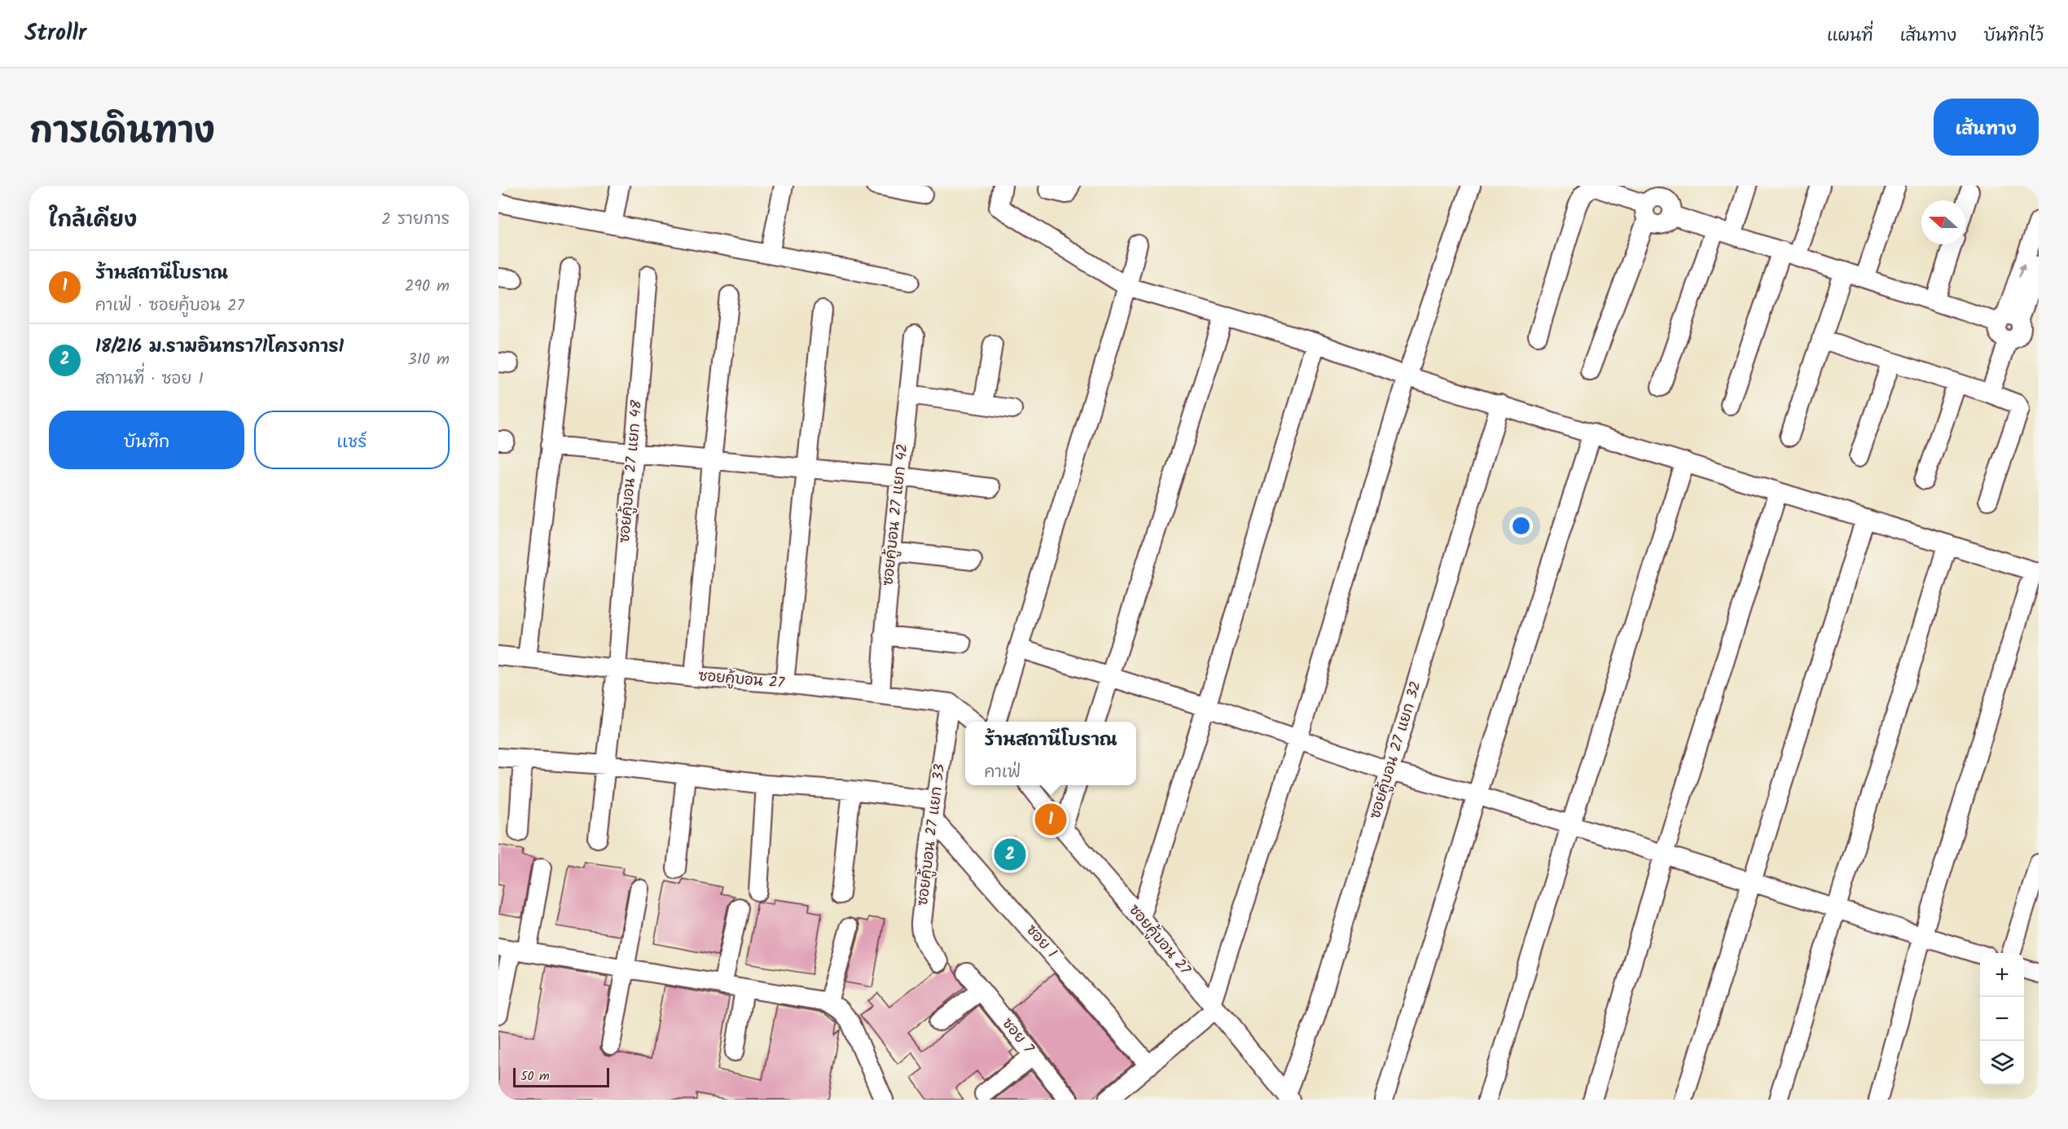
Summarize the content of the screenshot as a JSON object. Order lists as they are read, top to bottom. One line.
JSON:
{"streets":{"street":["ซอยคู้บอน 27 แยก 48","ซอยคู้บอน 27 แยก 42","ซอยคู้บอน 27","ซอยคู้บอน 27 แยก 32","ซอยคู้บอน 27 แยก 33","ซอย 1","ซอย 7"]},"crossings":[["ซอยคู้บอน 27 แยก 48","ซอยคู้บอน 27"],["ซอยคู้บอน 27 แยก 42","ซอยคู้บอน 27"],["ซอยคู้บอน 27","ซอยคู้บอน 27 แยก 32"],["ซอยคู้บอน 27","ซอยคู้บอน 27 แยก 33"],["ซอยคู้บอน 27 แยก 33","ซอย 1"]],"scale_bar":"50 m","north":"left","page":{"header":"Strollr","nav":["แผนที่","เส้นทาง","บันทึกไว้"],"title":"การเดินทาง","buttons":["เส้นทาง",["บันทึก","แชร์"]],"heading":["ใกล้เคียง","2 รายการ"],"list":[{"mark":"1","name":"ร้านสถานีโบราณ","note":"คาเฟ่ · ซอยคู้บอน 27","value":"290 m"},{"mark":"2","name":"18/216 ม.รามอินทรา71โครงการ1","note":"สถานที่ · ซอย 1","value":"310 m"}],"popup":["ร้านสถานีโบราณ","คาเฟ่"],"pins":["1","2"],"map_buttons":["+","−"],"scale":"50 m"}}
